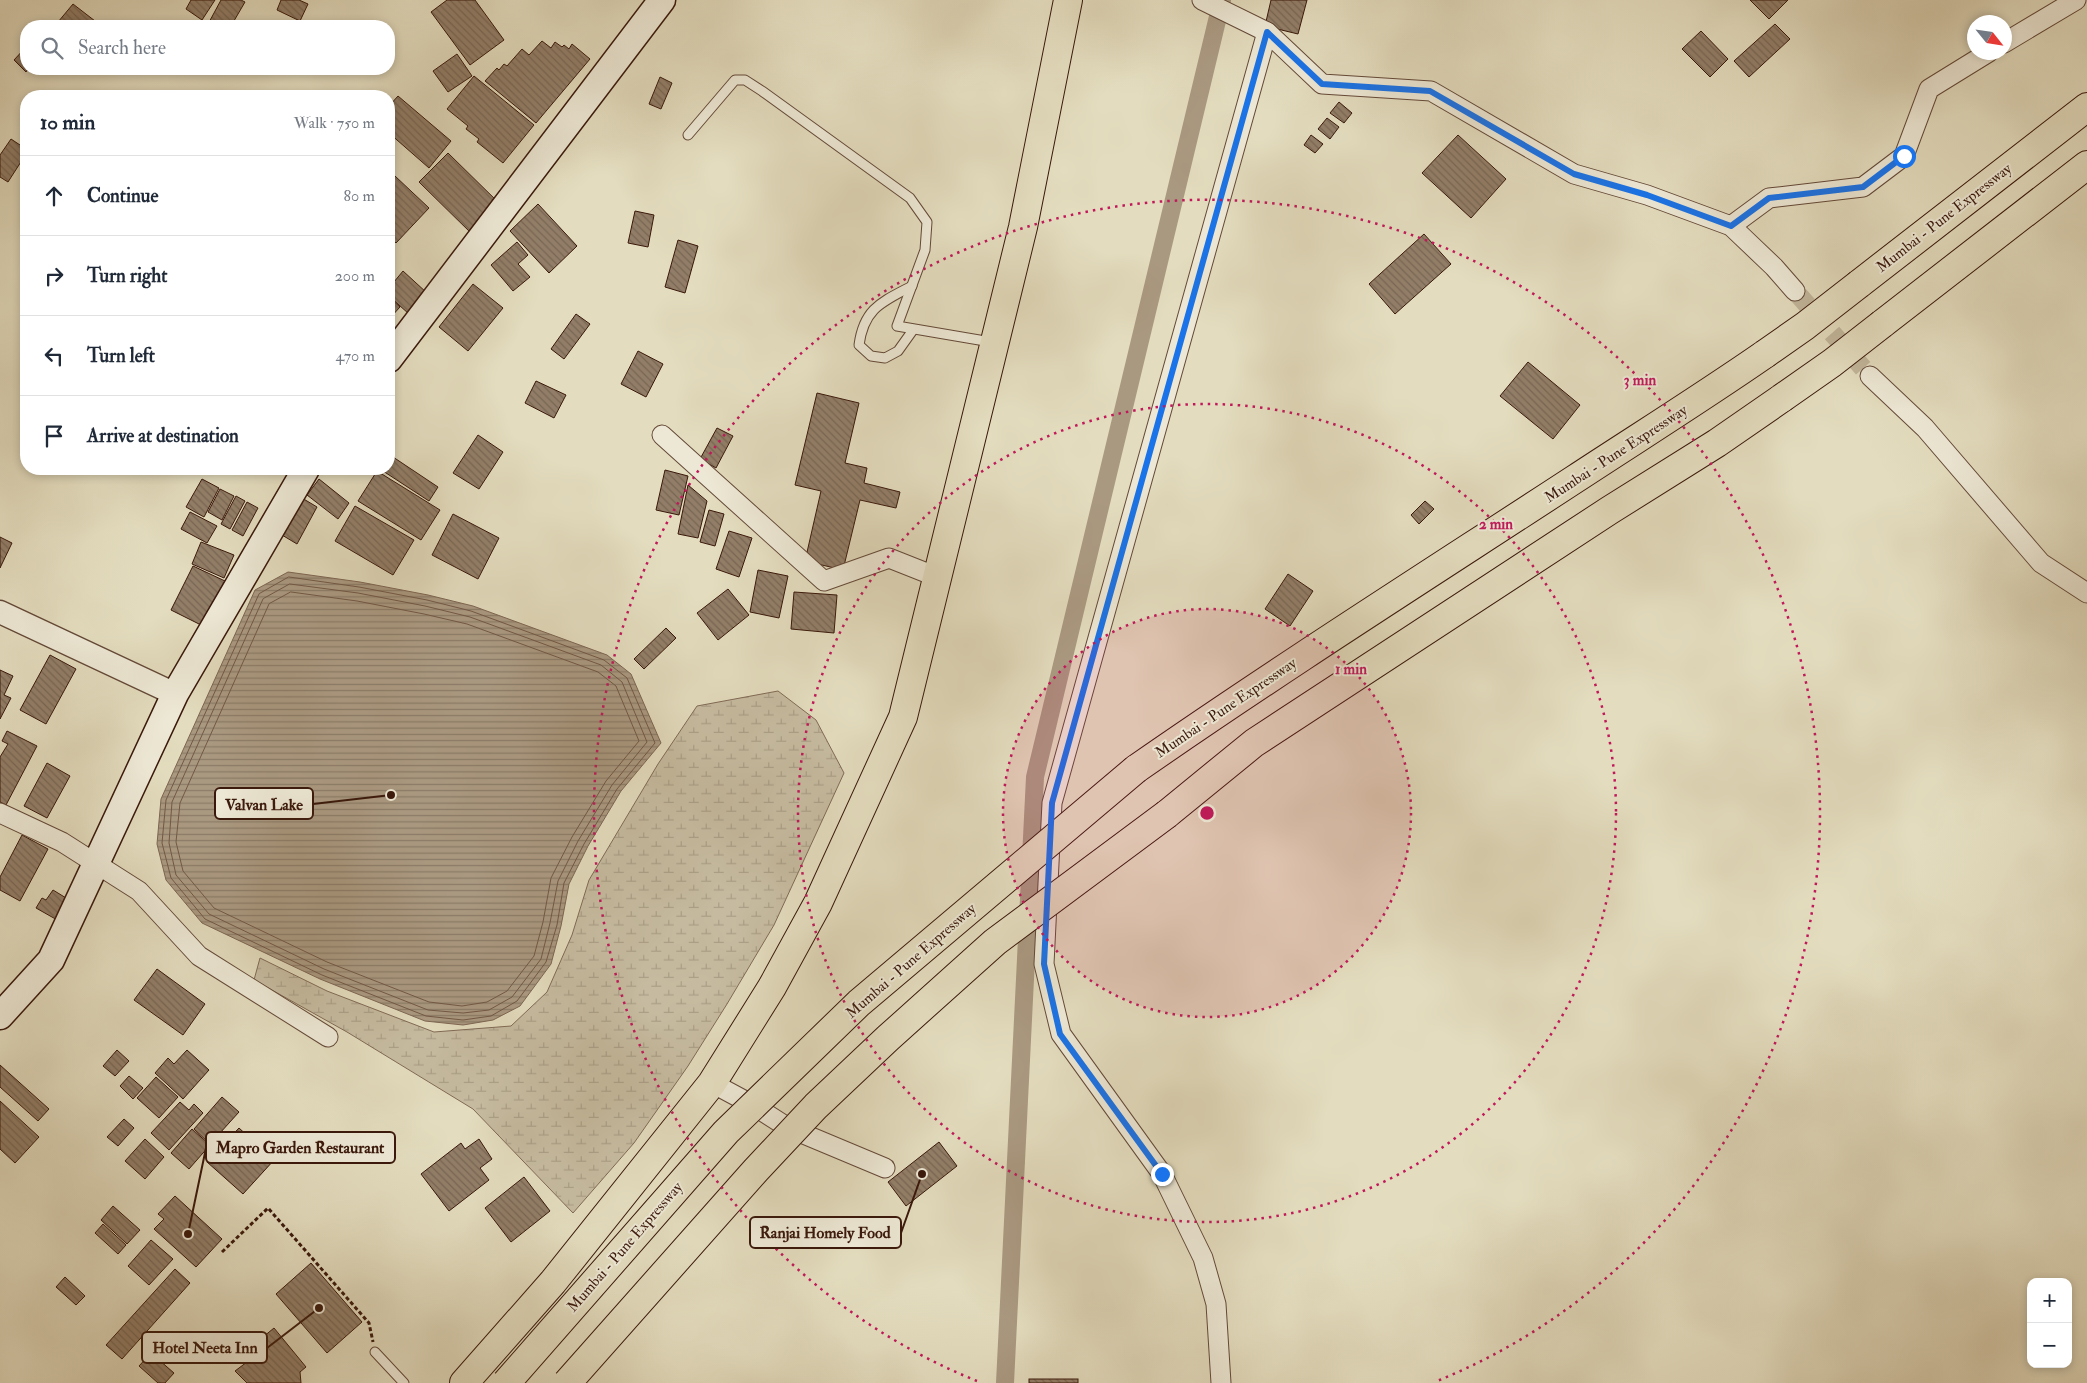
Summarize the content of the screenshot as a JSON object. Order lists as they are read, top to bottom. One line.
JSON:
{"streets":{"highway":["Mumbai - Pune Expressway"]},"places":["Valvan Lake","Ranjai Homely Food","Mapro Garden Restaurant","Hotel Neeta Inn"],"north":"bottom right","page":{"search":"Search here","heading":["10 min","Walk · 750 m"],"list":[["Continue","80 m"],["Turn right","200 m"],["Turn left","470 m"],"Arrive at destination"],"map_buttons":["+","−"]},"rings":["3 min","2 min","1 min"]}
